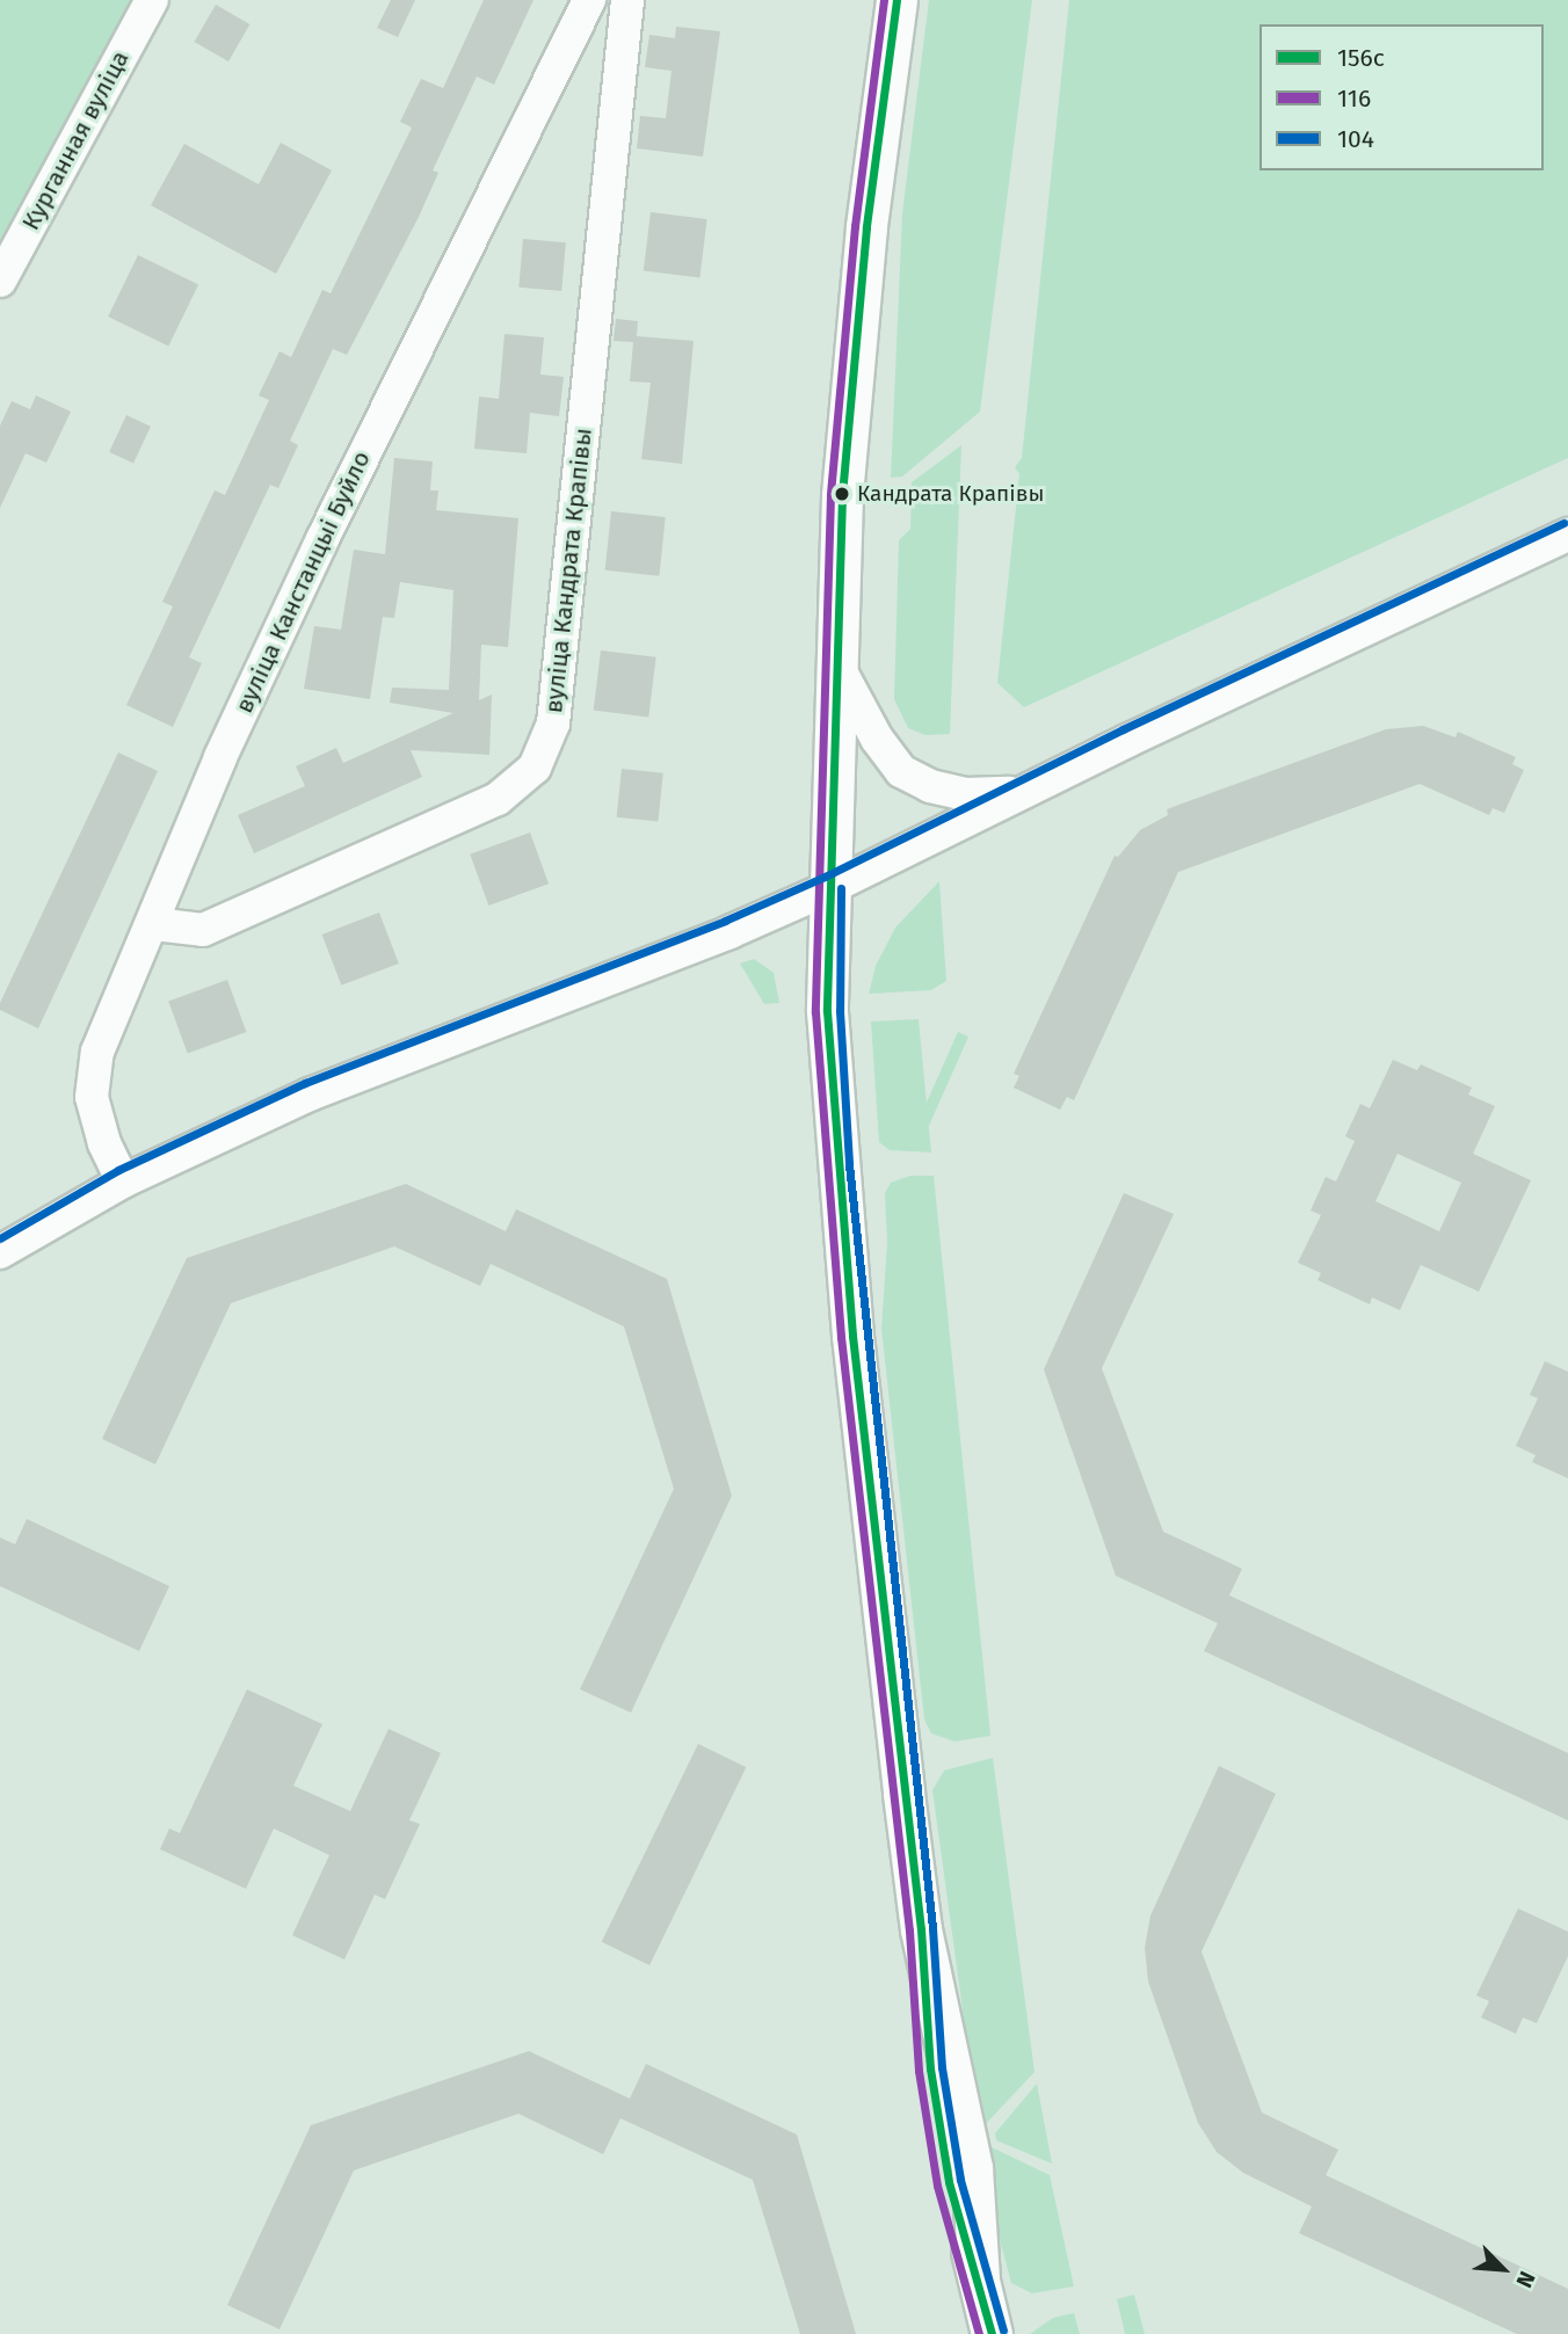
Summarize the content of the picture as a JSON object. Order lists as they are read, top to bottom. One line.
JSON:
{"streets":{"street":["Курганная вуліца","вуліца Кандрата Крапівы","вуліца Канстанцыі Буйло"]},"crossings":[["вуліца Кандрата Крапівы","вуліца Канстанцыі Буйло"]],"places":["Кандрата Крапівы"],"lines":["transit line 156с","transit line 116","transit line 104"],"legend":["156с","116","104"],"north":"bottom right"}
